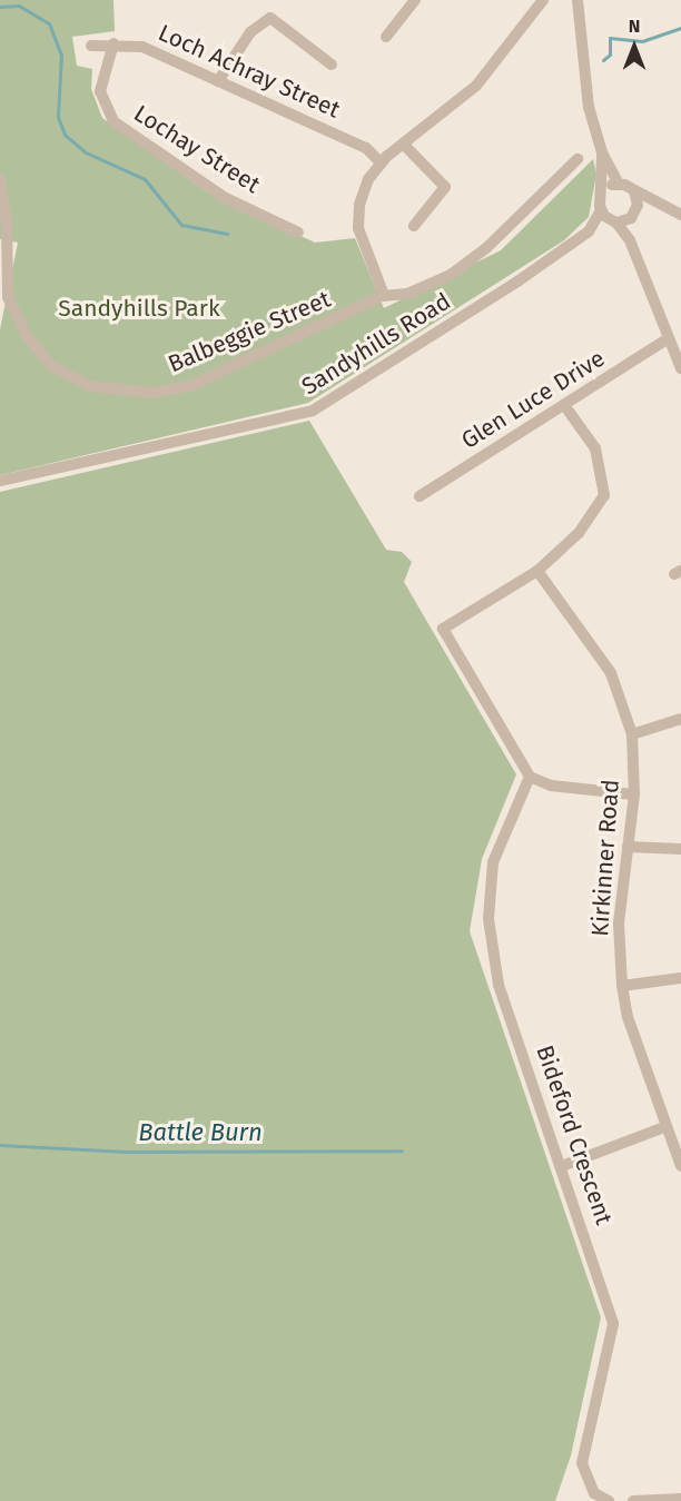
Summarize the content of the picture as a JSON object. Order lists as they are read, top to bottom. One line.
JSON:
{"streets":{"street":["Loch Achray Street","Lochay Street","Balbeggie Street","Sandyhills Road","Glen Luce Drive","Kirkinner Road","Bideford Crescent"]},"crossings":[["Loch Achray Street","Lochay Street"]],"water":["Battle Burn"],"parks":["Sandyhills Park"],"north":"top"}
